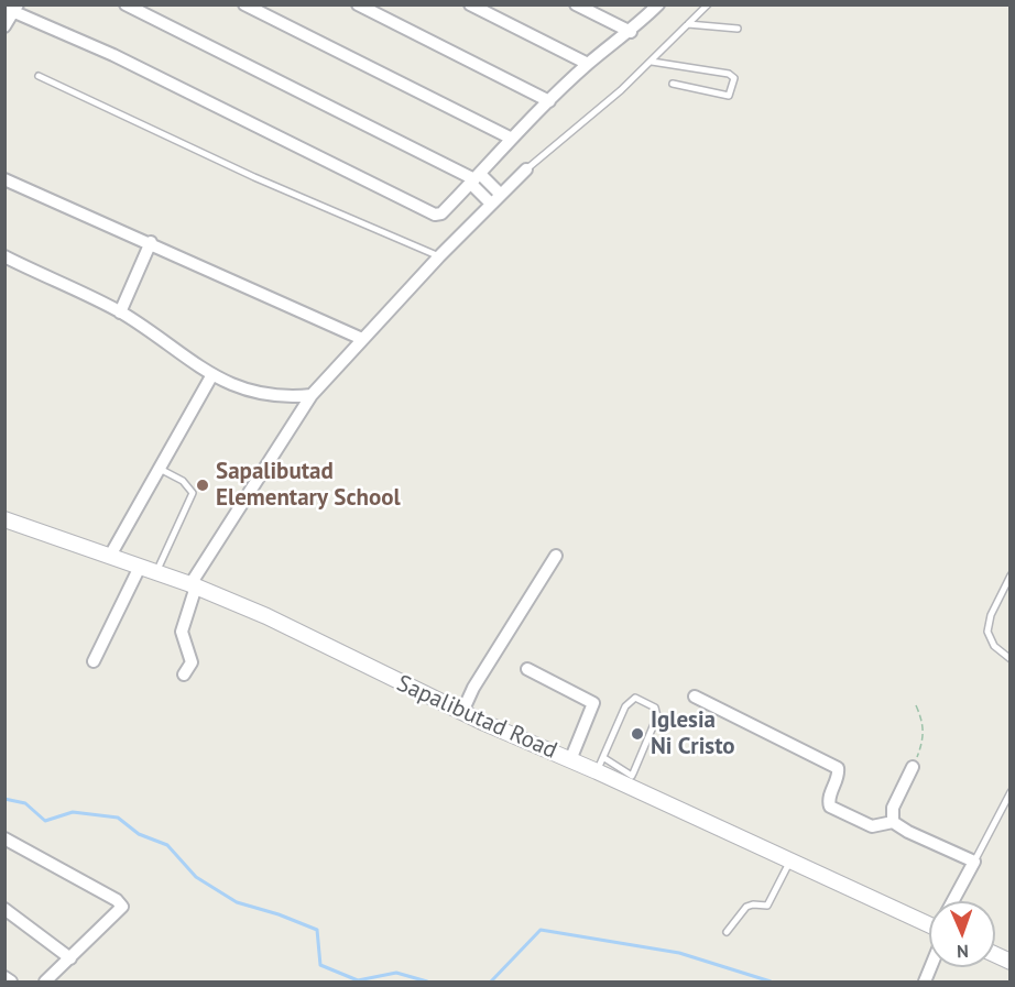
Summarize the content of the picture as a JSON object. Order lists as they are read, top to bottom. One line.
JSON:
{"streets":{"street":["Sapalibutad Road"]},"places":["Sapalibutad Elementary School","Iglesia Ni Cristo"],"north":"bottom"}
